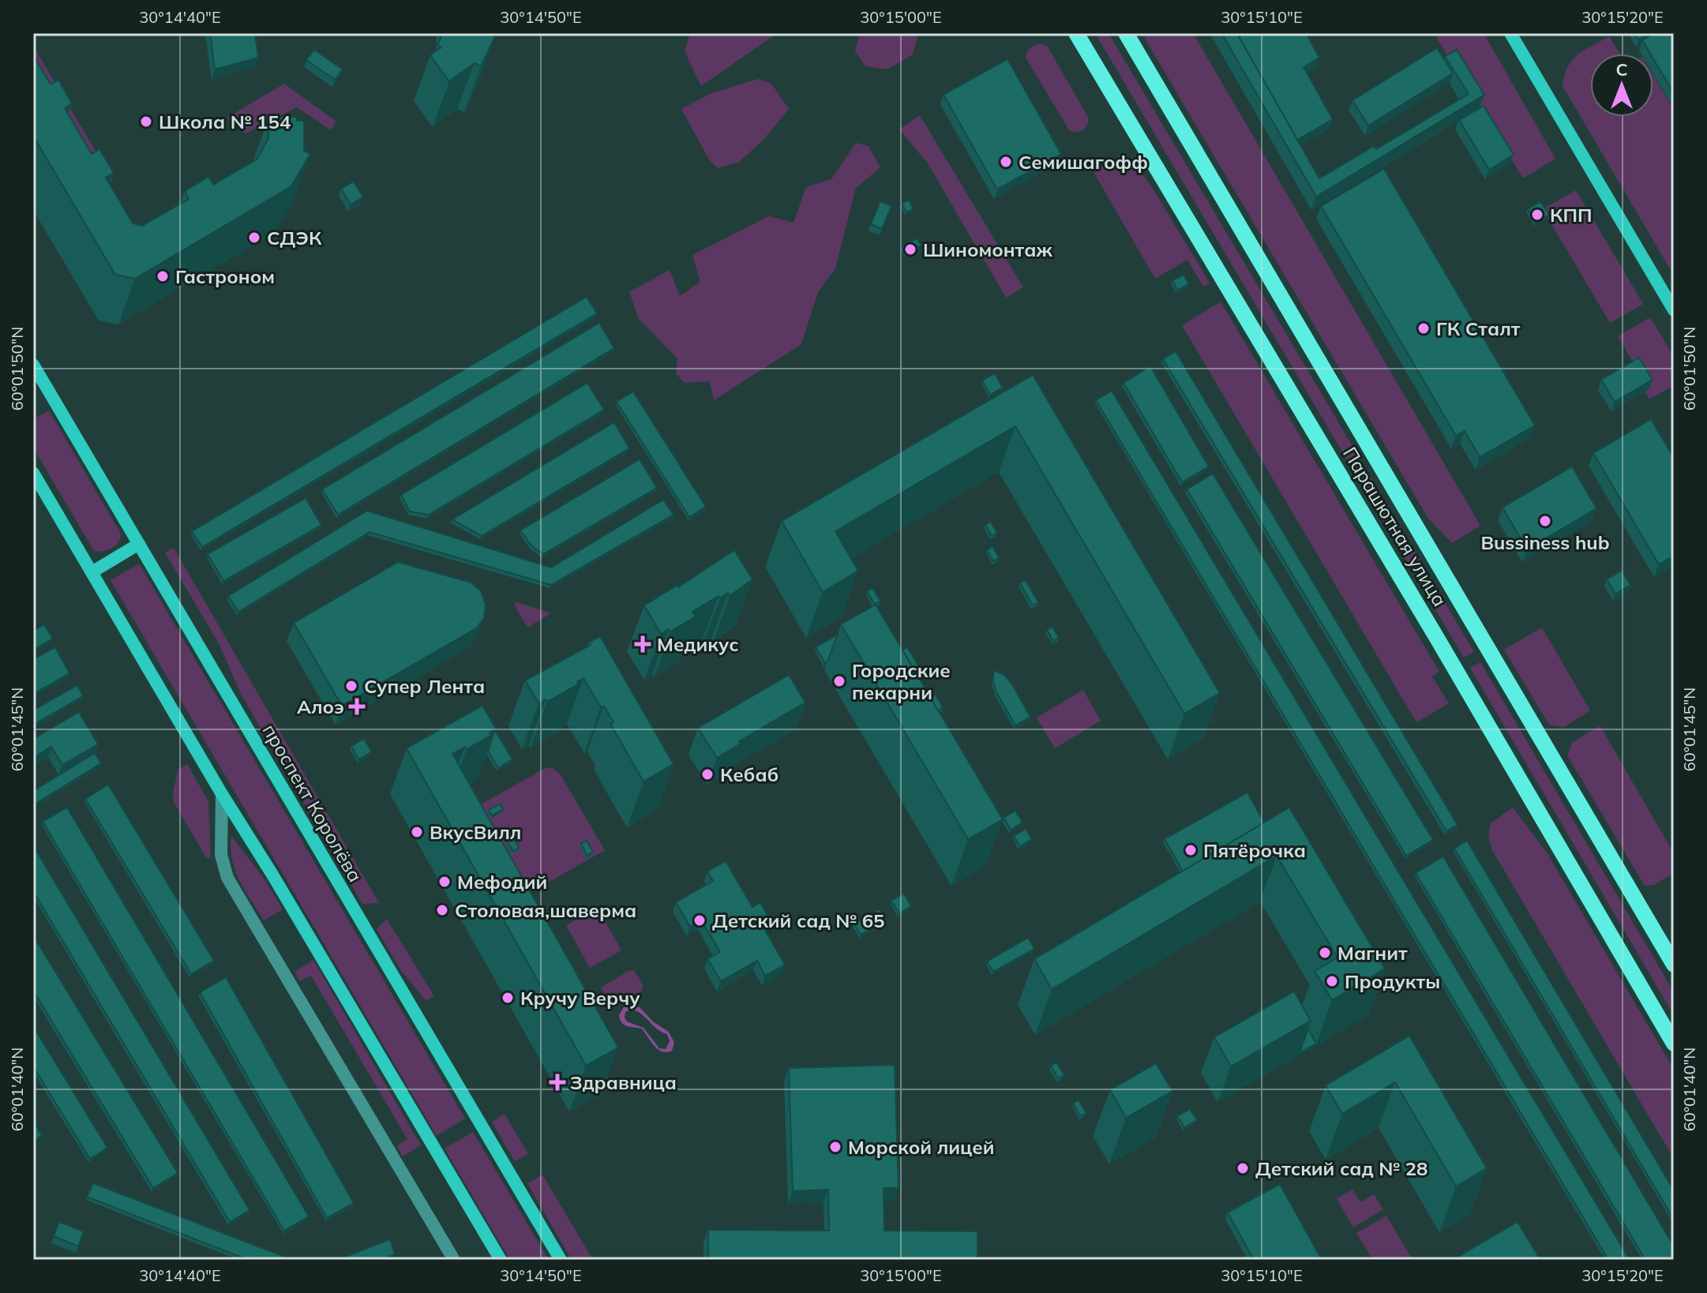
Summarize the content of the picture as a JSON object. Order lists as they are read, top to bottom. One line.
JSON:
{"streets":{"main road":["Парашютная улица"],"street":["проспект Королёва"]},"places":{"other":["Школа № 154","Семишагофф","КПП","СДЭК","Шиномонтаж","Гастроном","ГК Сталт","Bussiness hub","Городские пекарни","Супер Лента","Кебаб","ВкусВилл","Пятёрочка","Мефодий","Столовая,шаверма","Детский сад № 65","Магнит","Продукты","Кручу Верчу","Морской лицей","Детский сад № 28"],"health":["Медикус","Алоэ","Здравница"]},"north":"top","coordinates":["30°14'40\"E","30°14'50\"E","30°15'00\"E","30°15'10\"E","30°15'20\"E","60°01'50\"N","60°01'45\"N","60°01'40\"N"]}
